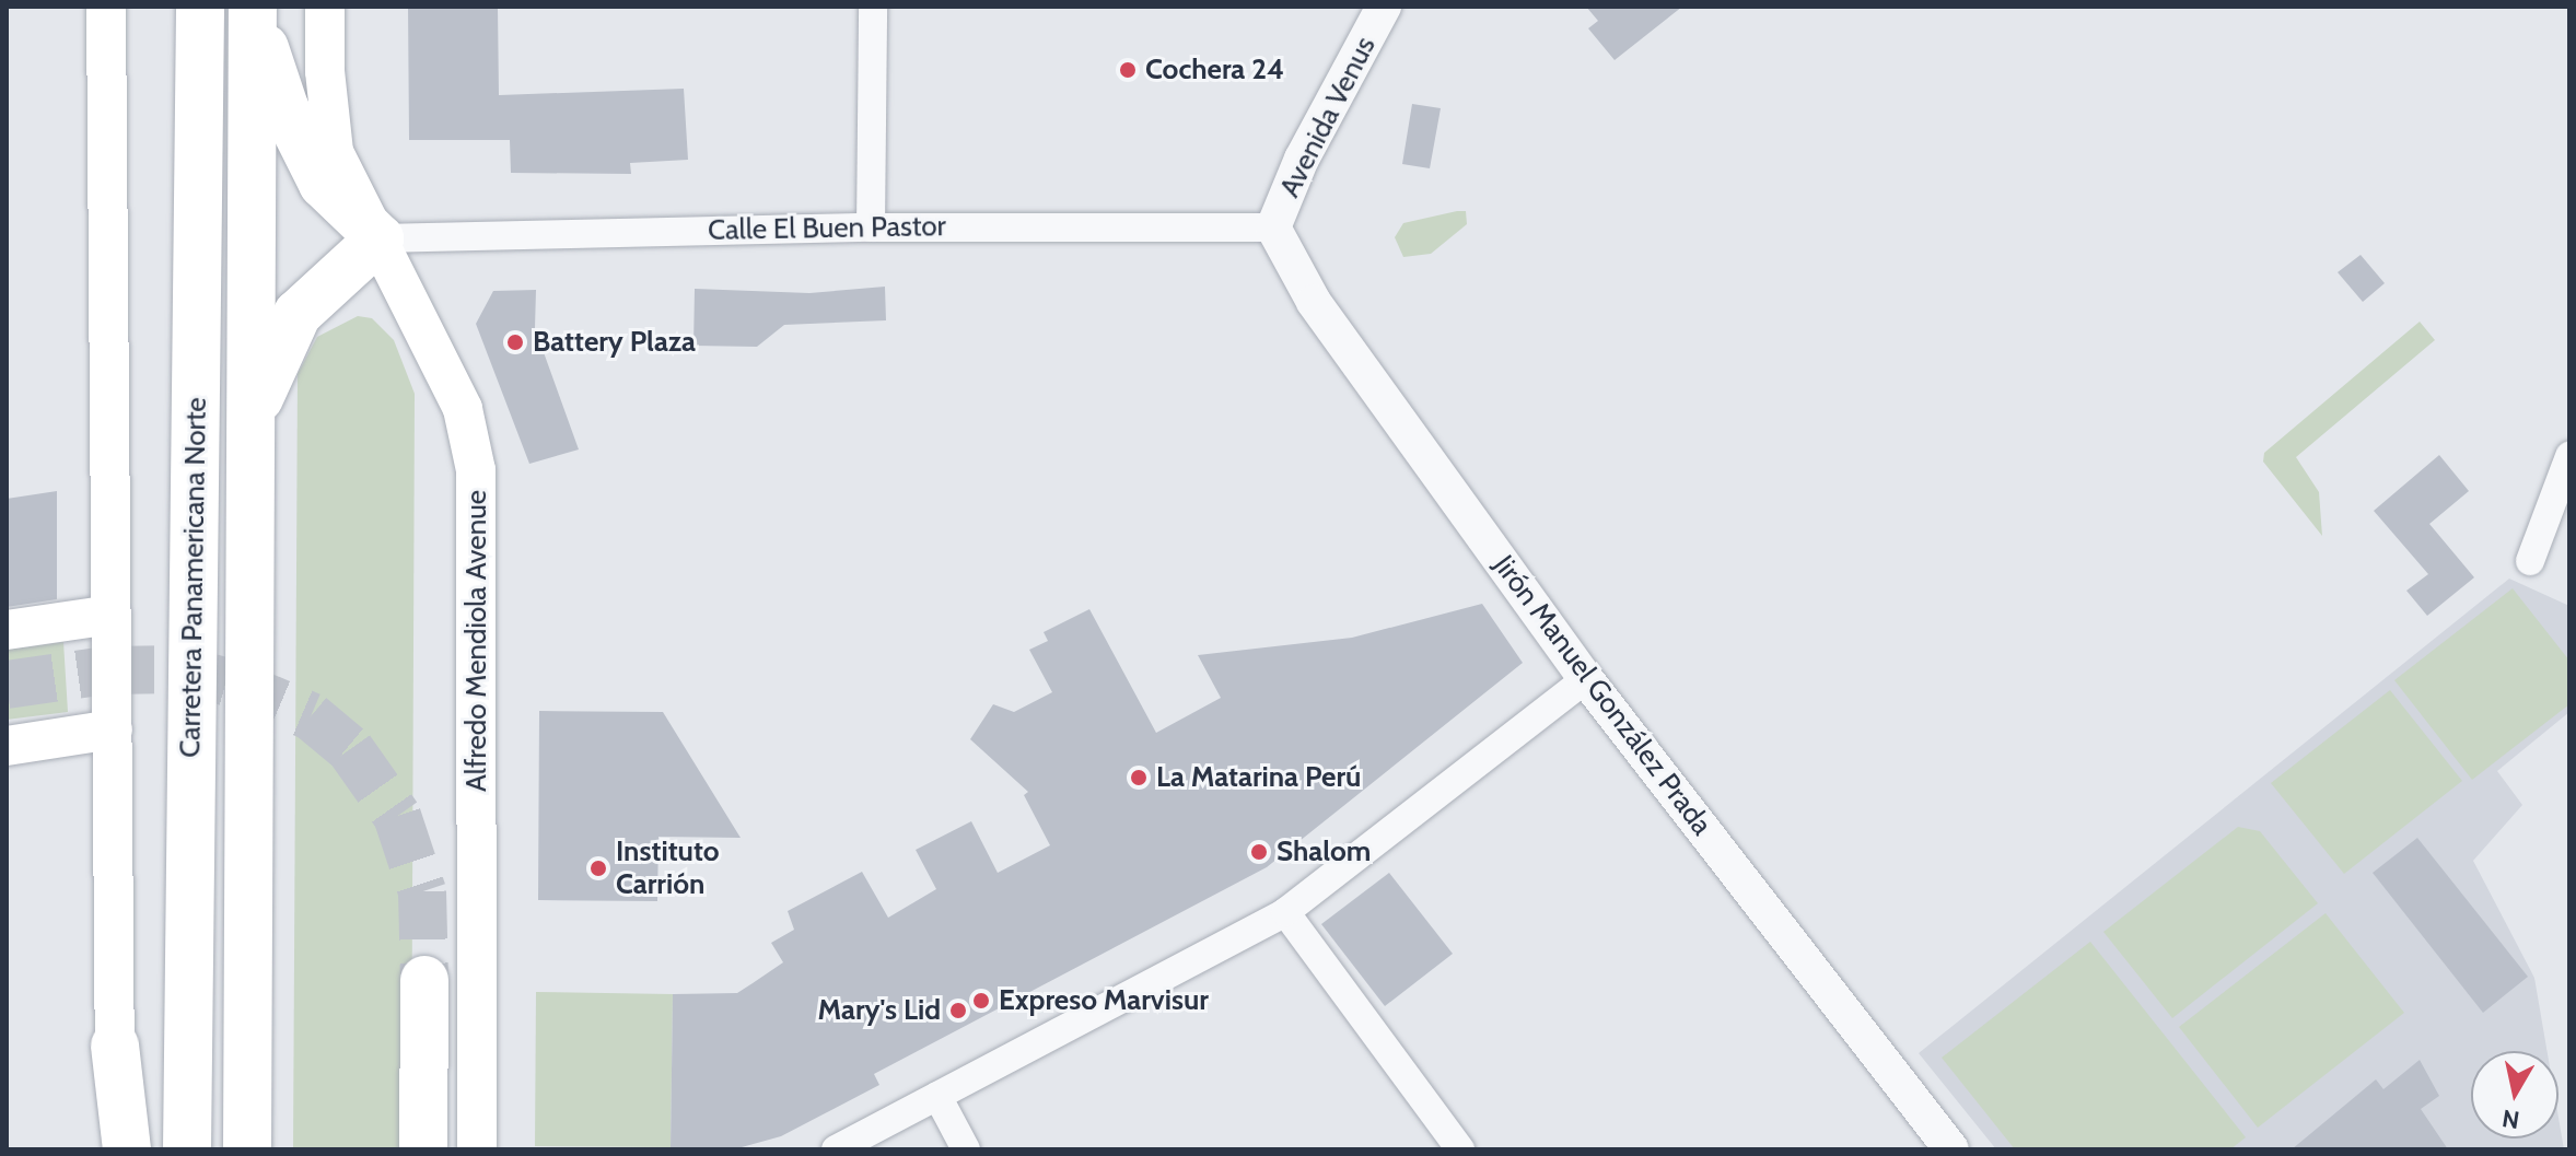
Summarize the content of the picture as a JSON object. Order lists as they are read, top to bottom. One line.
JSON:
{"streets":{"highway":["Carretera Panamericana Norte"],"main road":["Alfredo Mendiola Avenue"],"street":["Avenida Venus","Calle El Buen Pastor","Jirón Manuel González Prada"]},"crossings":[["Avenida Venus","Calle El Buen Pastor"],["Avenida Venus","Jirón Manuel González Prada"],["Calle El Buen Pastor","Alfredo Mendiola Avenue"],["Calle El Buen Pastor","Jirón Manuel González Prada"]],"places":["Cochera 24","Battery Plaza","La Matarina Perú","Shalom","Instituto Carrión","Expreso Marvisur","Mary's Lid"],"north":"bottom"}
